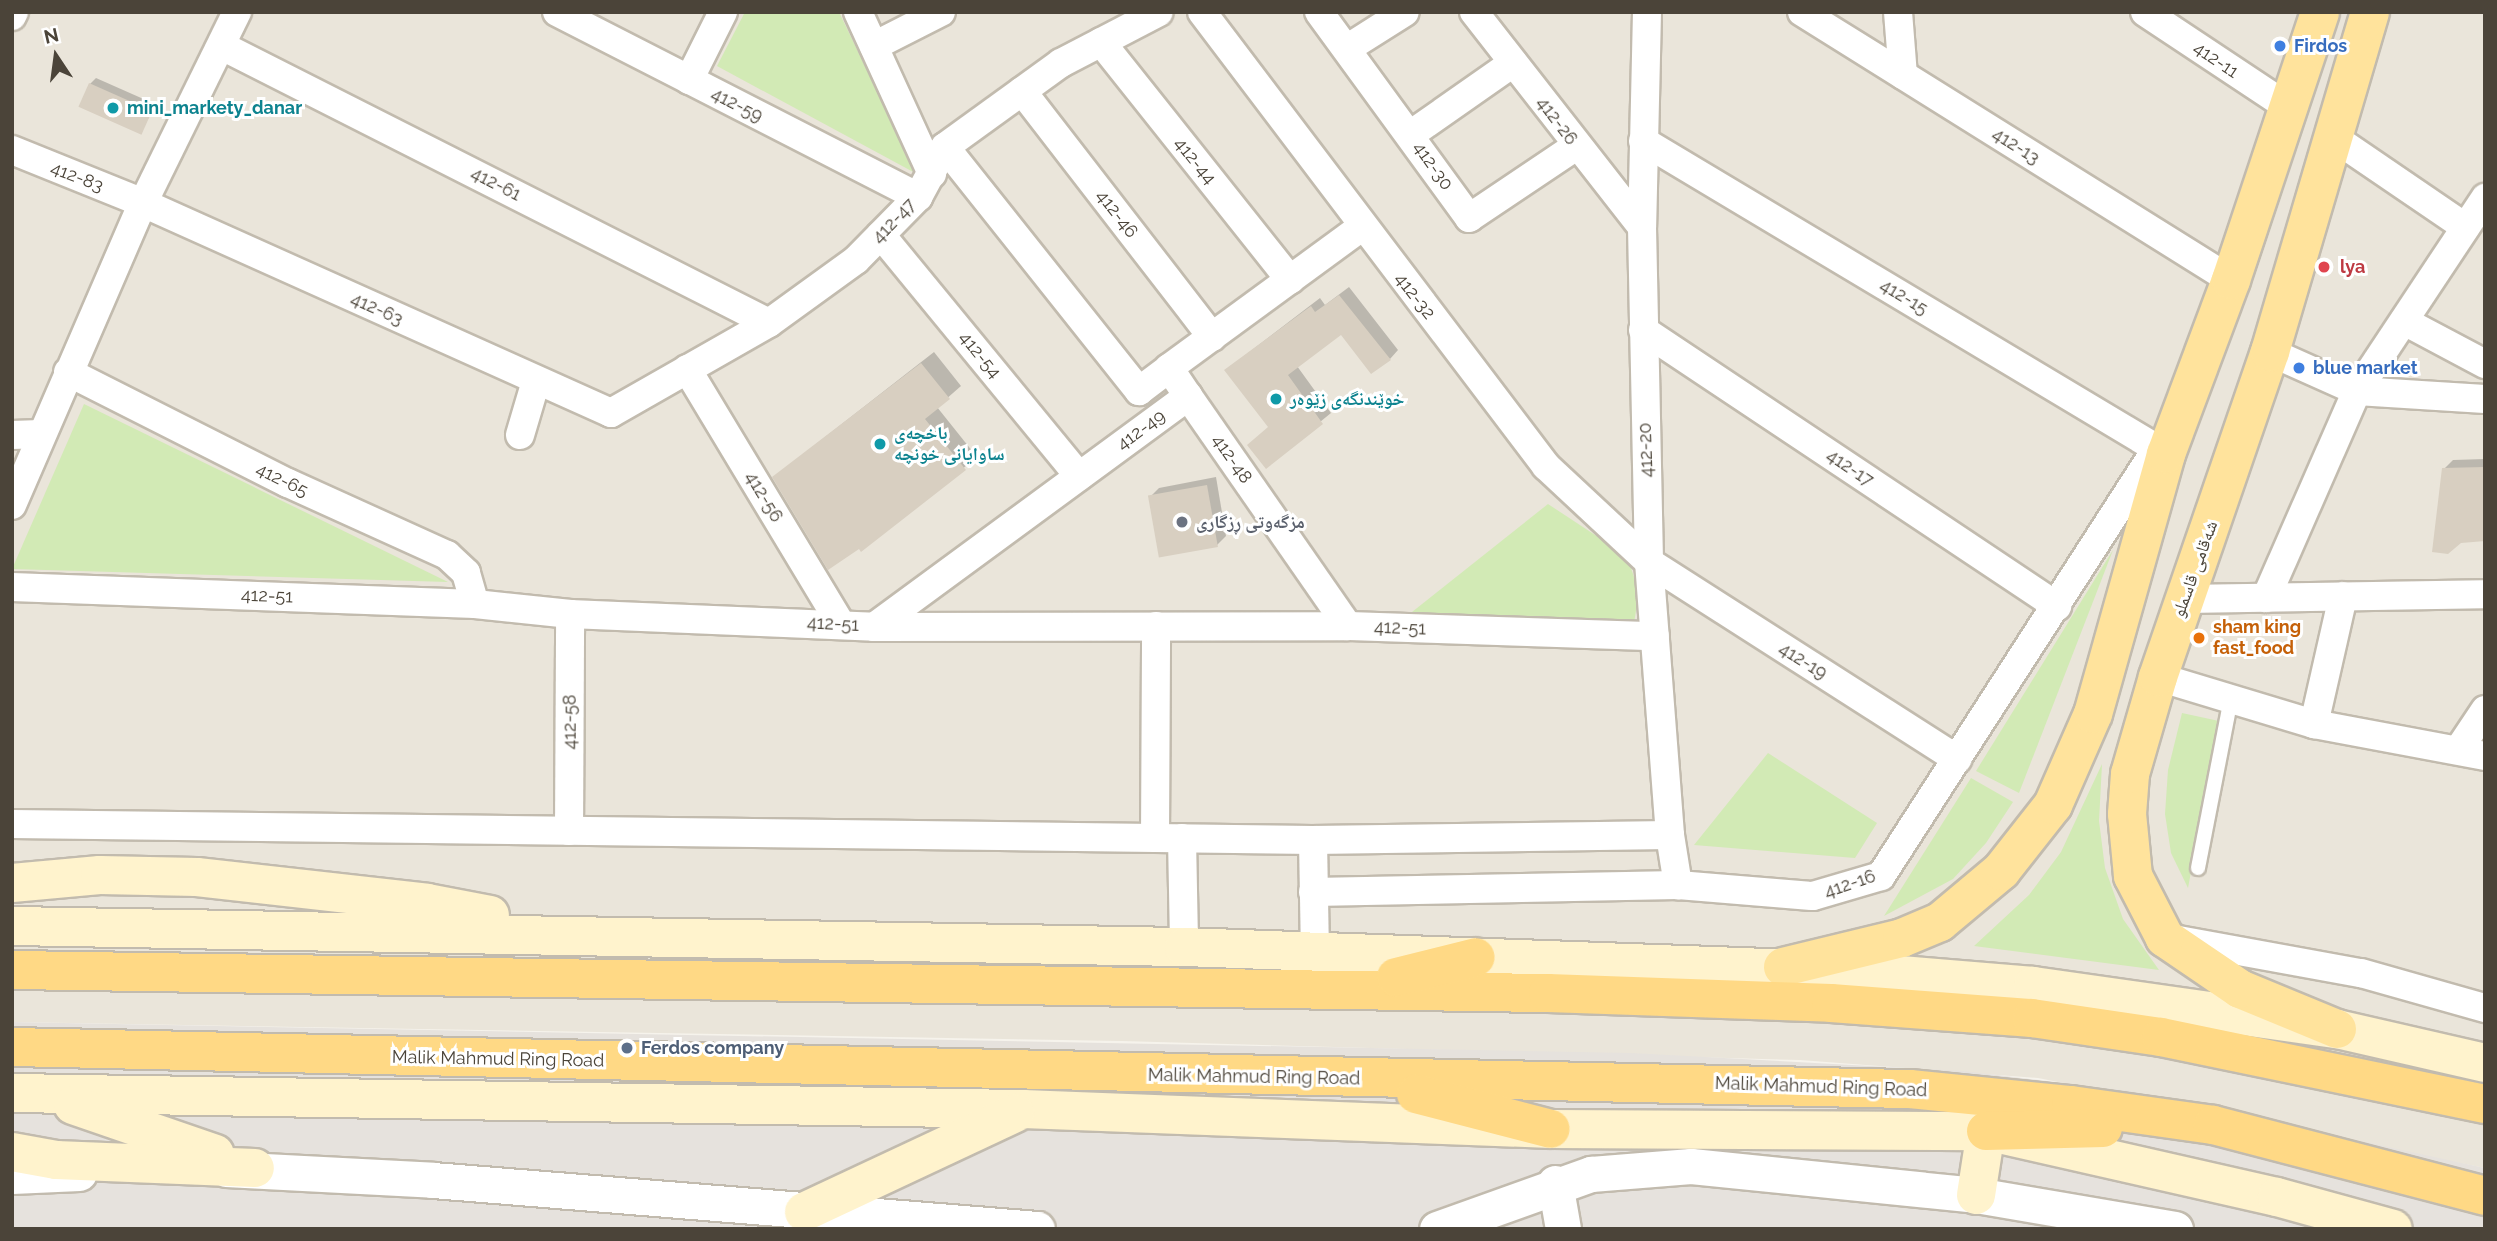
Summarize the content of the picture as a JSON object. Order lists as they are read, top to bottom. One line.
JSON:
{"streets":{"highway":["Malik Mahmud Ring Road"],"main road":["شەقامی قاسملو"],"street":["412-11","412-59","412-26","412-13","412-44","412-30","412-83","412-61","412-46","412-47","412-32","412-15","412-63","412-54","412-49","412-20","412-48","412-17","412-65","412-56","412-51","412-19","412-58","412-16"]},"crossings":[["412-59","412-47"],["412-26","412-30"],["412-26","412-20"],["412-44","412-47"],["412-83","412-63"],["412-61","412-47"],["412-46","412-47"],["412-47","412-63"],["412-47","412-54"],["412-47","412-56"],["412-32","412-20"],["412-32","412-19"],["412-15","412-20"],["412-15","412-16"],["412-54","412-49"],["412-49","412-48"],["412-49","412-51"],["412-20","412-17"],["412-20","412-51"],["412-20","412-19"],["412-20","412-16"],["412-48","412-51"],["412-17","412-16"],["412-65","412-51"],["412-56","412-51"],["412-51","412-58"],["412-19","412-16"]],"places":["Firdos","mini_markety_danar","lya","blue market","خوێندنگەی زێوەر","باخچەی ساوایانی خونچە","مزگەوتی ڕزگاری","sham king fast_food","Ferdos company"],"north":"top"}
